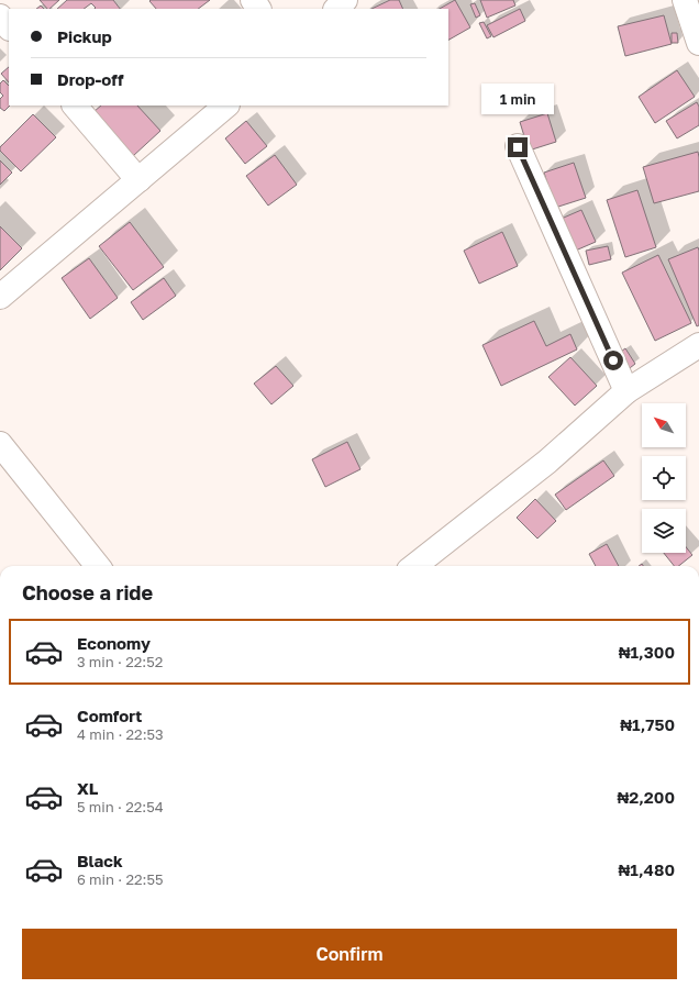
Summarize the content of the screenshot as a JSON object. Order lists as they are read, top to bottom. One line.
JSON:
{"north":"top left","page":{"banner":["Pickup","Drop-off"],"bubble":"1 min","heading":"Choose a ride","list":[{"name":"Economy","note":"3 min · 22:52","value":"₦1,300"},{"name":"Comfort","note":"4 min · 22:53","value":"₦1,750"},{"name":"XL","note":"5 min · 22:54","value":"₦2,200"},{"name":"Black","note":"6 min · 22:55","value":"₦1,480"}],"buttons":"Confirm"}}
